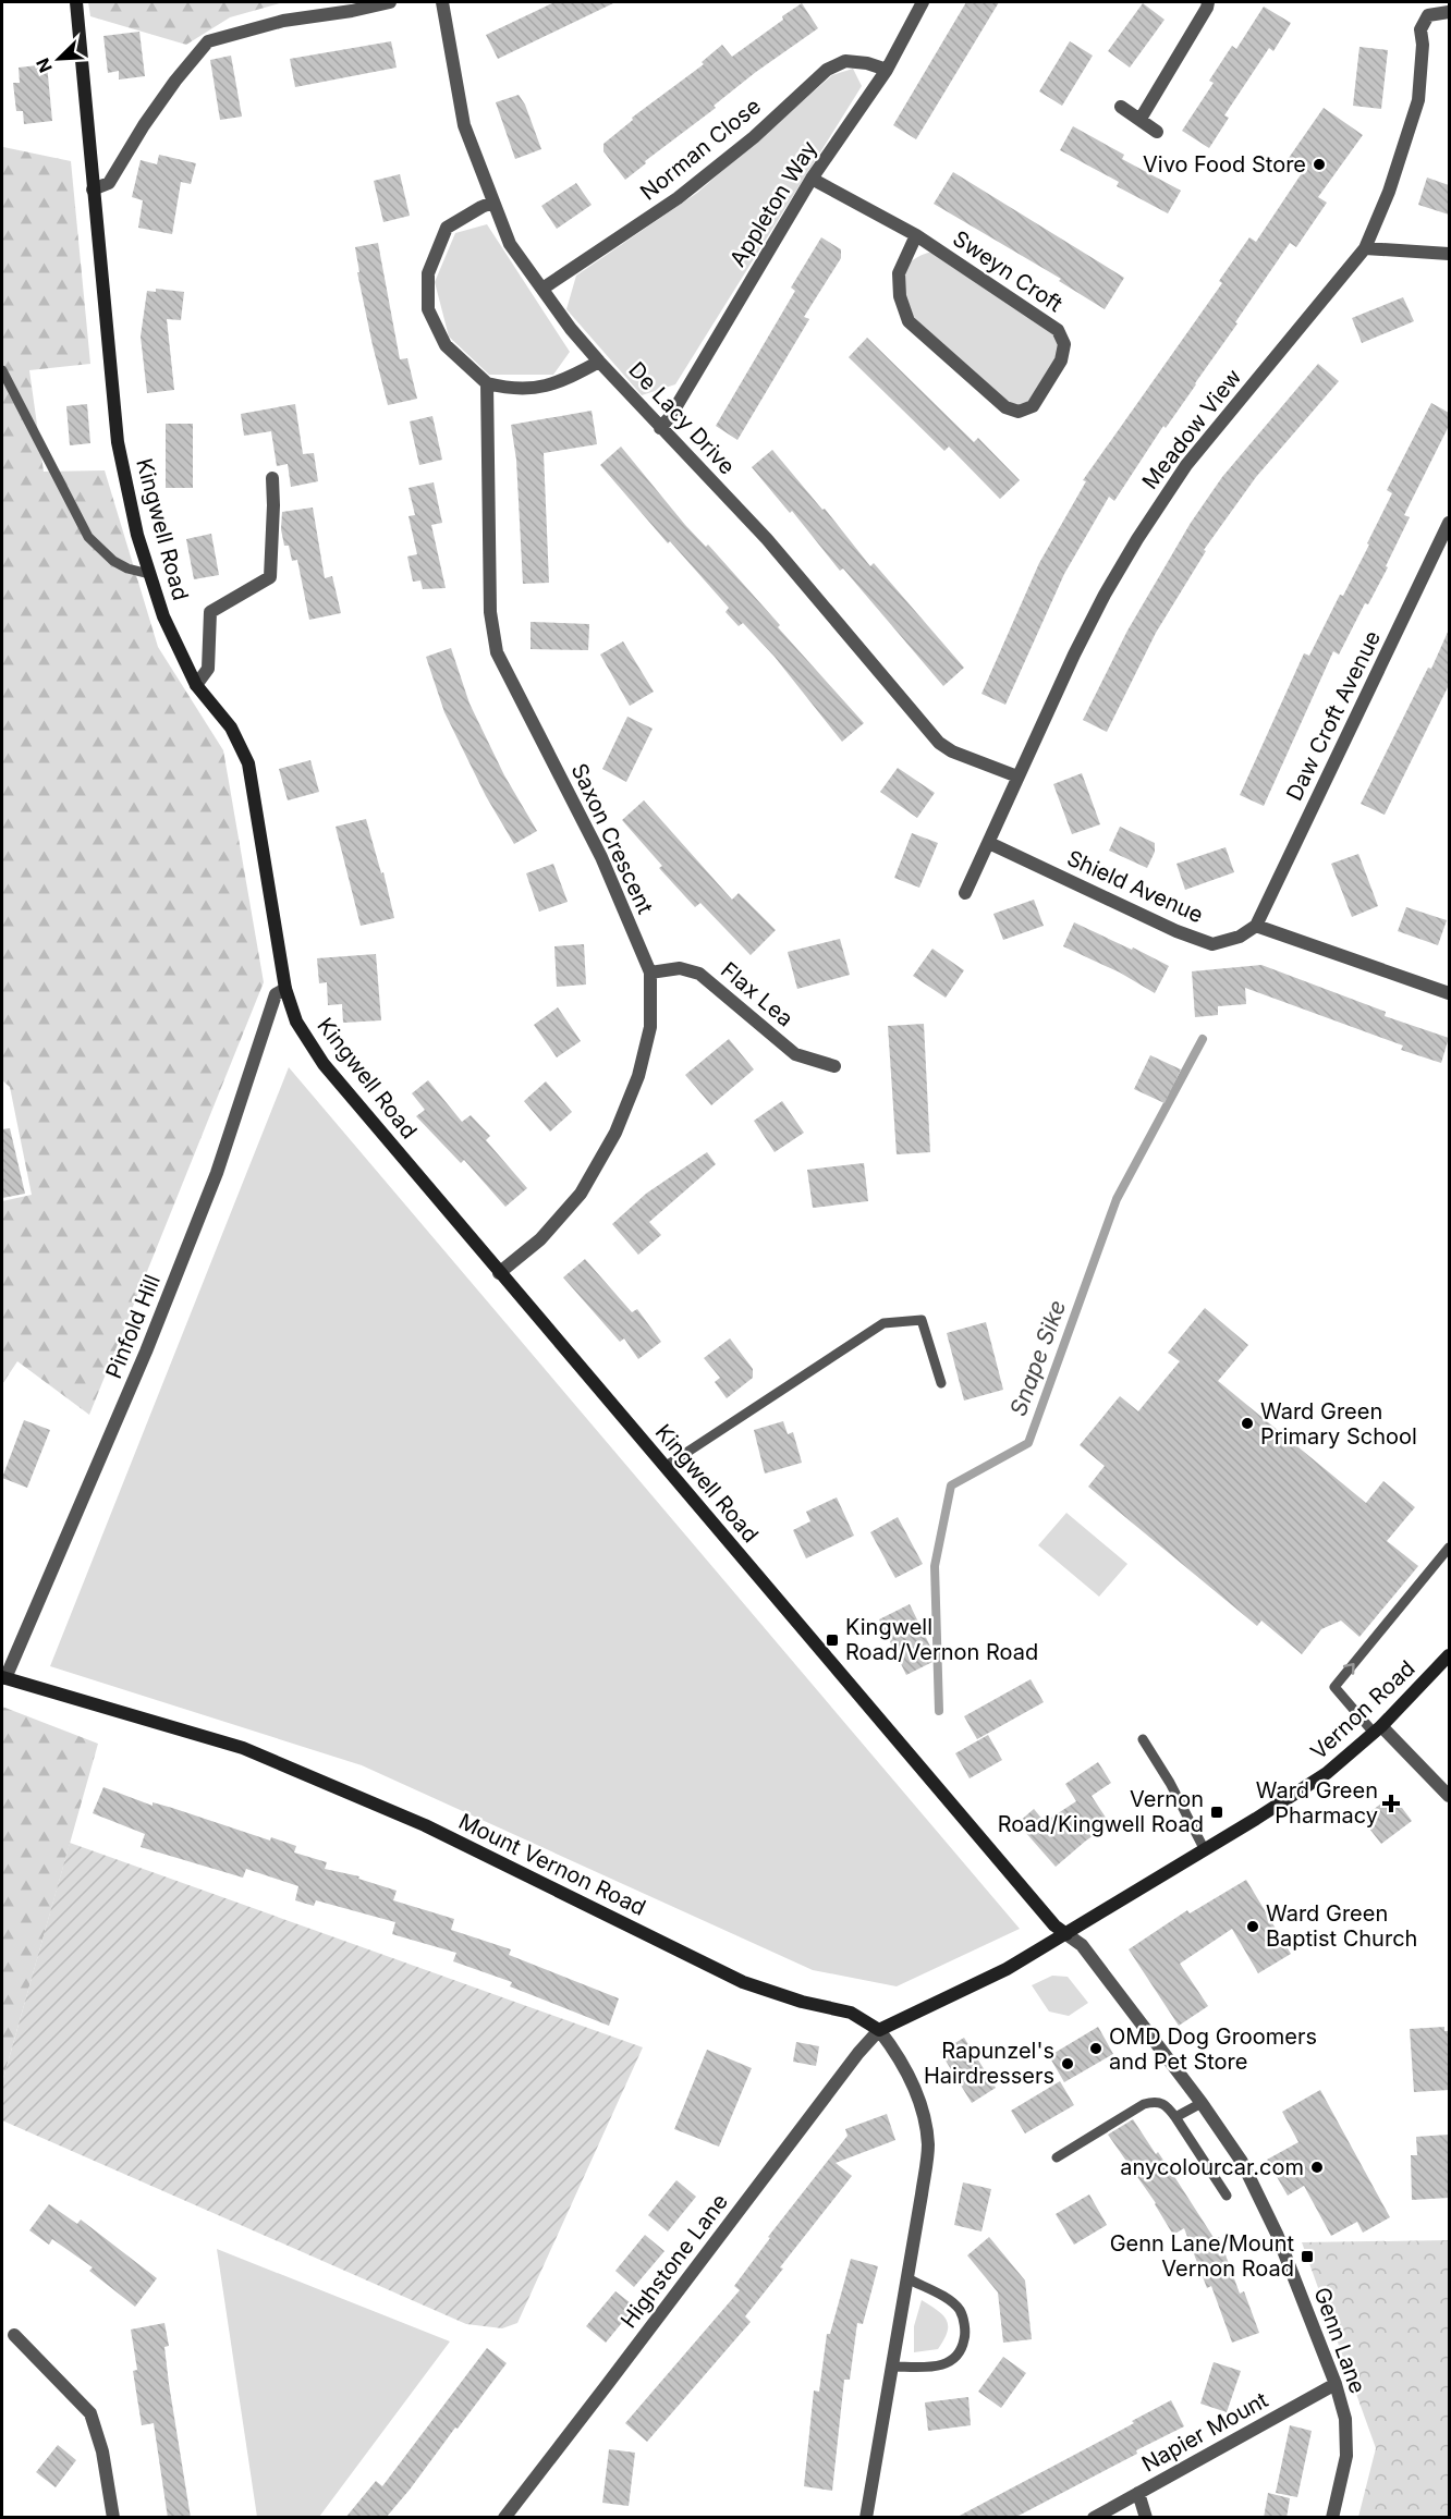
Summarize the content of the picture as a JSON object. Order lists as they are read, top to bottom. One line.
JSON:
{"streets":{"street":["Norman Close","Appleton Way","Sweyn Croft","De Lacy Drive","Meadow View","Kingwell Road","Daw Croft Avenue","Saxon Crescent","Shield Avenue","Flax Lea","Pinfold Hill","Vernon Road","Mount Vernon Road","Highstone Lane","Genn Lane","Napier Mount"]},"crossings":[["Norman Close","Appleton Way"],["Norman Close","De Lacy Drive"],["Appleton Way","Sweyn Croft"],["Appleton Way","De Lacy Drive"],["De Lacy Drive","Meadow View"],["Meadow View","Shield Avenue"],["Kingwell Road","Saxon Crescent"],["Kingwell Road","Pinfold Hill"],["Kingwell Road","Vernon Road"],["Kingwell Road","Genn Lane"],["Daw Croft Avenue","Shield Avenue"],["Saxon Crescent","Flax Lea"],["Pinfold Hill","Mount Vernon Road"],["Vernon Road","Genn Lane"],["Mount Vernon Road","Highstone Lane"],["Genn Lane","Napier Mount"]],"water":["Snape Sike"],"places":{"other":["Vivo Food Store","Ward Green Primary School","Ward Green Baptist Church","OMD Dog Groomers and Pet Store","Rapunzel's Hairdressers","anycolourcar.com"],"transit":["Kingwell Road/Vernon Road","Vernon Road/Kingwell Road","Genn Lane/Mount Vernon Road"],"health":["Ward Green Pharmacy"]},"north":"bottom left"}
